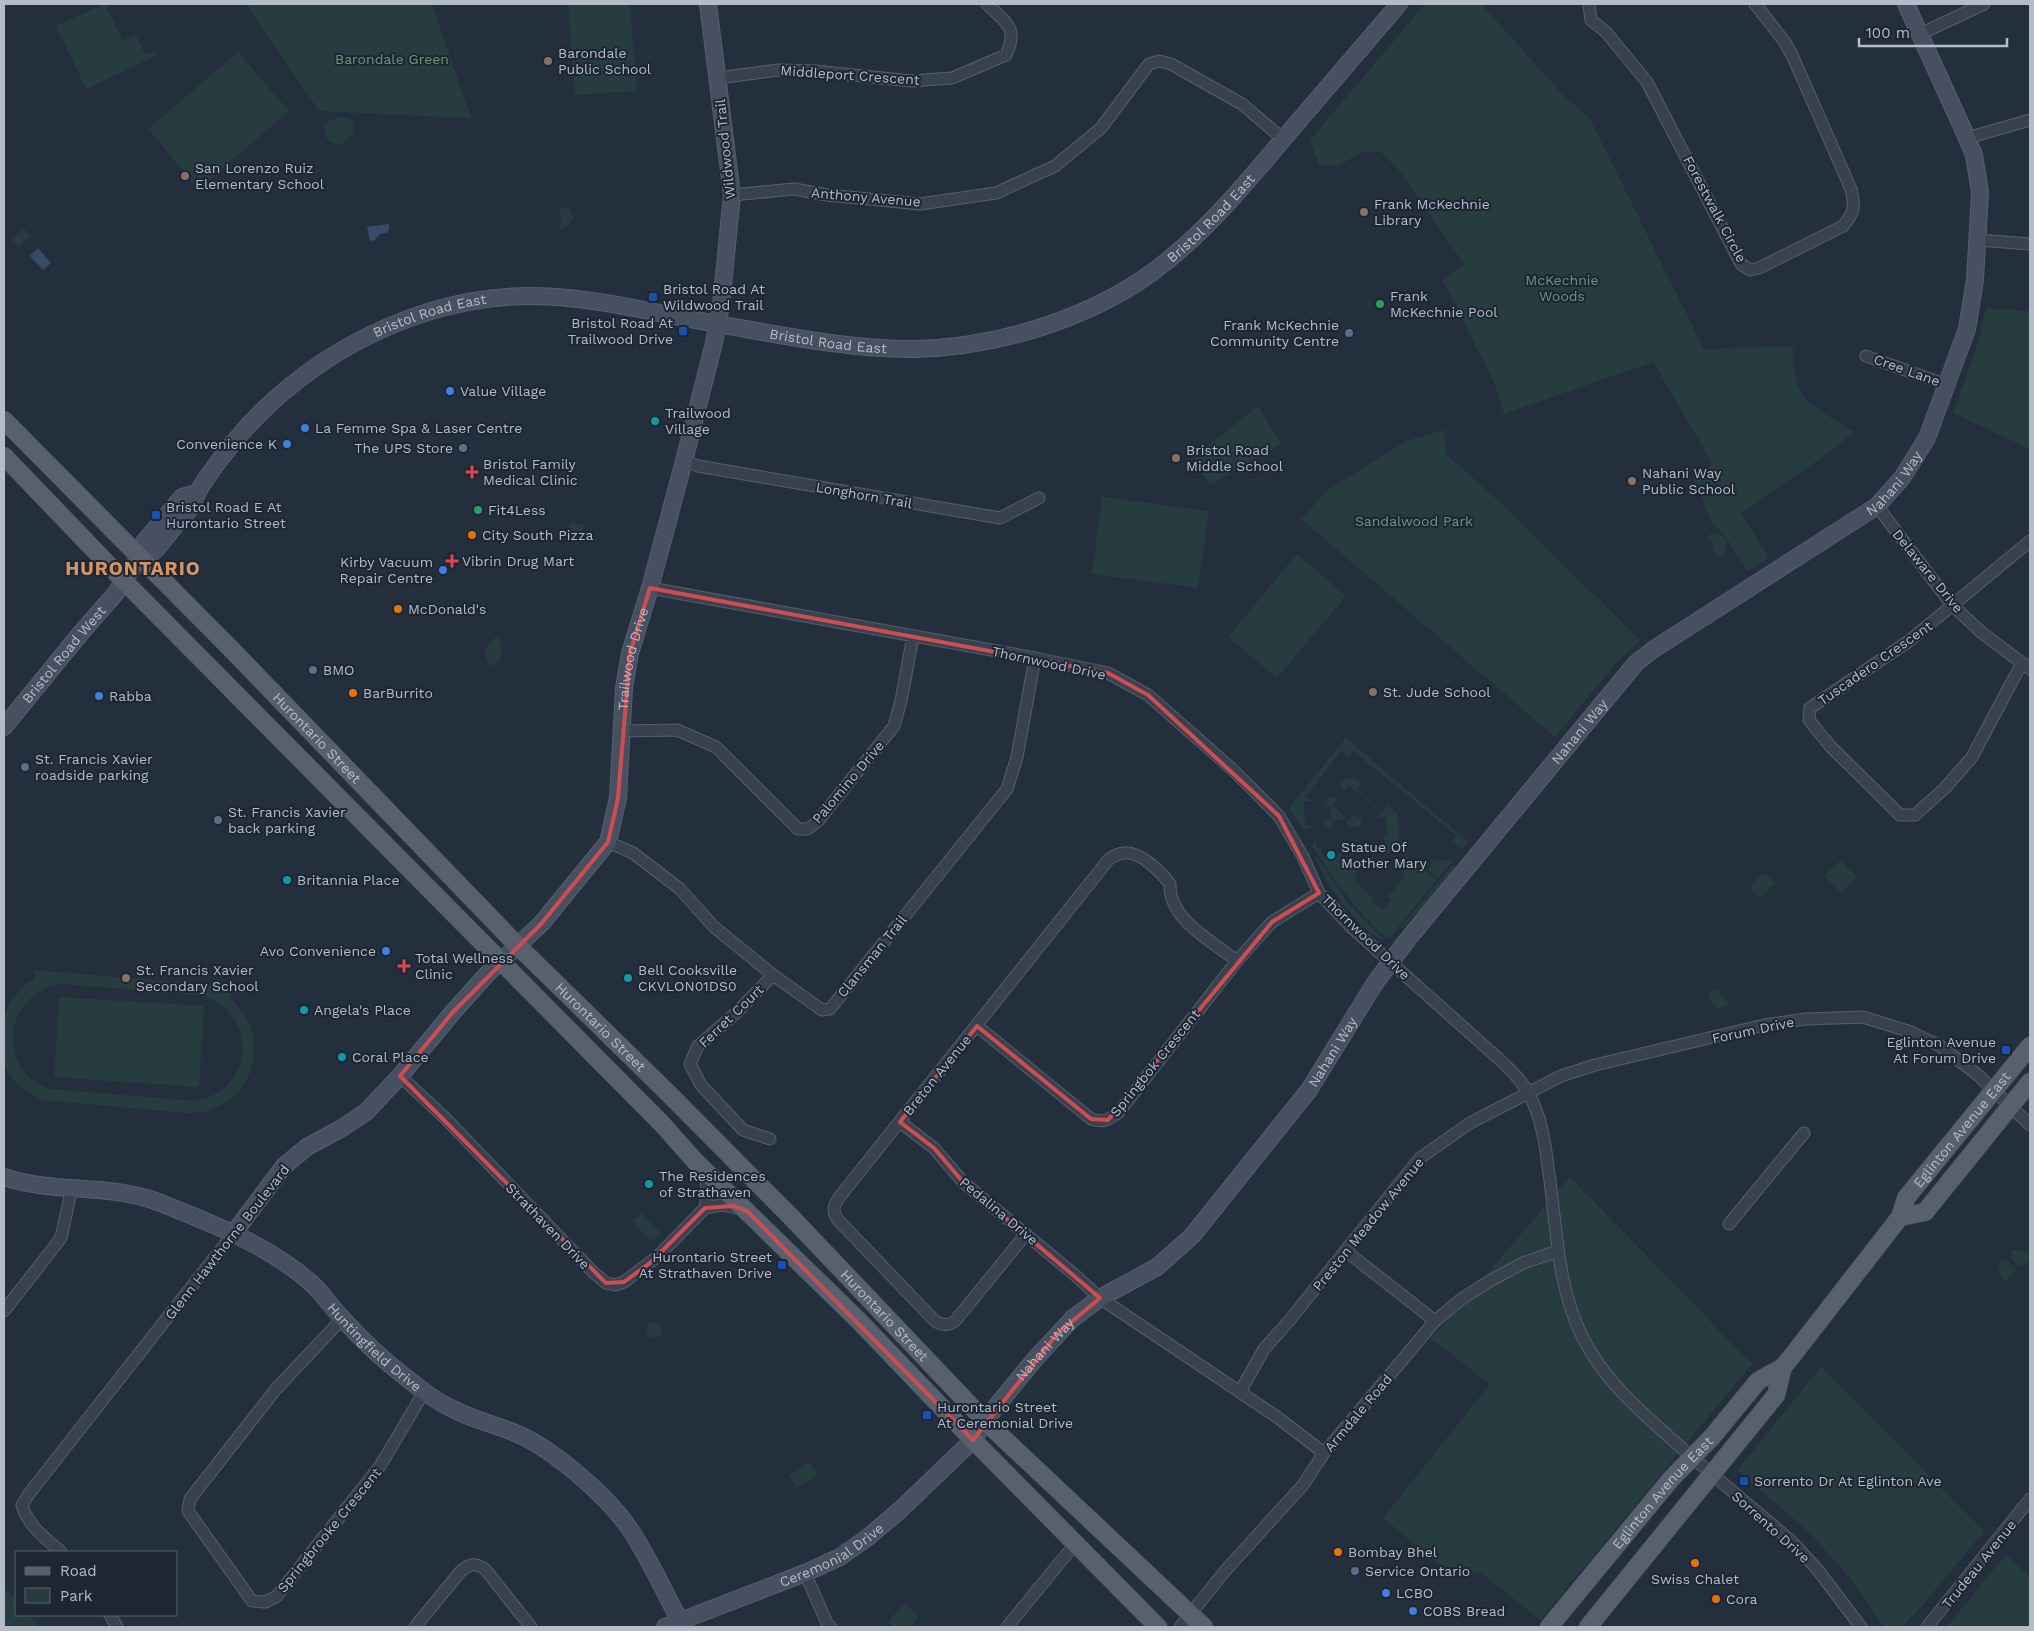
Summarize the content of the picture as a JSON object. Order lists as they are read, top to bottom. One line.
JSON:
{"streets":{"main road":["Hurontario Street","Eglinton Avenue East"],"street":["Middleport Crescent","Wildwood Trail","Anthony Avenue","Forestwalk Circle","Bristol Road East","Cree Lane","Nahani Way","Longhorn Trail","Delaware Drive","Bristol Road West","Trailwood Drive","Thornwood Drive","Tuscadero Crescent","Palomino Drive","Clansman Trail","Ferret Court","Forum Drive","Springbok Crescent","Breton Avenue","Pedalina Drive","Preston Meadow Avenue","Strathaven Drive","Glenn Hawthorne Boulevard","Huntingfield Drive","Armdale Road","Sorrento Drive","Springbrooke Crescent","Ceremonial Drive","Trudeau Avenue"]},"crossings":[["Middleport Crescent","Wildwood Trail"],["Wildwood Trail","Anthony Avenue"],["Wildwood Trail","Bristol Road East"],["Wildwood Trail","Trailwood Drive"],["Anthony Avenue","Bristol Road East"],["Bristol Road East","Bristol Road West"],["Bristol Road East","Trailwood Drive"],["Bristol Road East","Hurontario Street"],["Cree Lane","Nahani Way"],["Nahani Way","Delaware Drive"],["Nahani Way","Thornwood Drive"],["Nahani Way","Hurontario Street"],["Nahani Way","Pedalina Drive"],["Nahani Way","Ceremonial Drive"],["Longhorn Trail","Trailwood Drive"],["Delaware Drive","Tuscadero Crescent"],["Bristol Road West","Hurontario Street"],["Trailwood Drive","Thornwood Drive"],["Trailwood Drive","Hurontario Street"],["Trailwood Drive","Palomino Drive"],["Trailwood Drive","Clansman Trail"],["Trailwood Drive","Glenn Hawthorne Boulevard"],["Thornwood Drive","Palomino Drive"],["Thornwood Drive","Clansman Trail"],["Thornwood Drive","Forum Drive"],["Thornwood Drive","Springbok Crescent"],["Thornwood Drive","Eglinton Avenue East"],["Thornwood Drive","Preston Meadow Avenue"],["Thornwood Drive","Armdale Road"],["Thornwood Drive","Sorrento Drive"],["Hurontario Street","Glenn Hawthorne Boulevard"],["Hurontario Street","Armdale Road"],["Hurontario Street","Ceremonial Drive"],["Clansman Trail","Ferret Court"],["Forum Drive","Eglinton Avenue East"],["Forum Drive","Preston Meadow Avenue"],["Springbok Crescent","Breton Avenue"],["Breton Avenue","Pedalina Drive"],["Eglinton Avenue East","Sorrento Drive"],["Pedalina Drive","Preston Meadow Avenue"],["Pedalina Drive","Armdale Road"],["Strathaven Drive","Glenn Hawthorne Boulevard"],["Glenn Hawthorne Boulevard","Huntingfield Drive"],["Huntingfield Drive","Springbrooke Crescent"],["Huntingfield Drive","Ceremonial Drive"]],"districts":["HURONTARIO"],"parks":["Barondale Green","McKechnie Woods","Sandalwood Park"],"places":{"other":["Barondale Public School","San Lorenzo Ruiz Elementary School","Frank McKechnie Library","Frank McKechnie Pool","Frank McKechnie Community Centre","Value Village","Trailwood Village","La Femme Spa & Laser Centre","Convenience K","The UPS Store","Bristol Road Middle School","Nahani Way Public School","Fit4Less","City South Pizza","Kirby Vacuum Repair Centre","McDonald's","BMO","St. Jude School","BarBurrito","Rabba","St. Francis Xavier roadside parking","St. Francis Xavier back parking","Statue Of Mother Mary","Britannia Place","Avo Convenience","St. Francis Xavier Secondary School","Bell Cooksville CKVLON01DS0","Angela's Place","Coral Place","The Residences of Strathaven","Bombay Bhel","Swiss Chalet","Service Ontario","LCBO","Cora","COBS Bread"],"transit":["Bristol Road At Wildwood Trail","Bristol Road At Trailwood Drive","Bristol Road E At Hurontario Street","Eglinton Avenue At Forum Drive","Hurontario Street At Strathaven Drive","Hurontario Street At Ceremonial Drive","Sorrento Dr At Eglinton Ave"],"health":["Bristol Family Medical Clinic","Vibrin Drug Mart","Total Wellness Clinic"]},"legend":["Road","Park"],"scale_bar":"100 m"}
